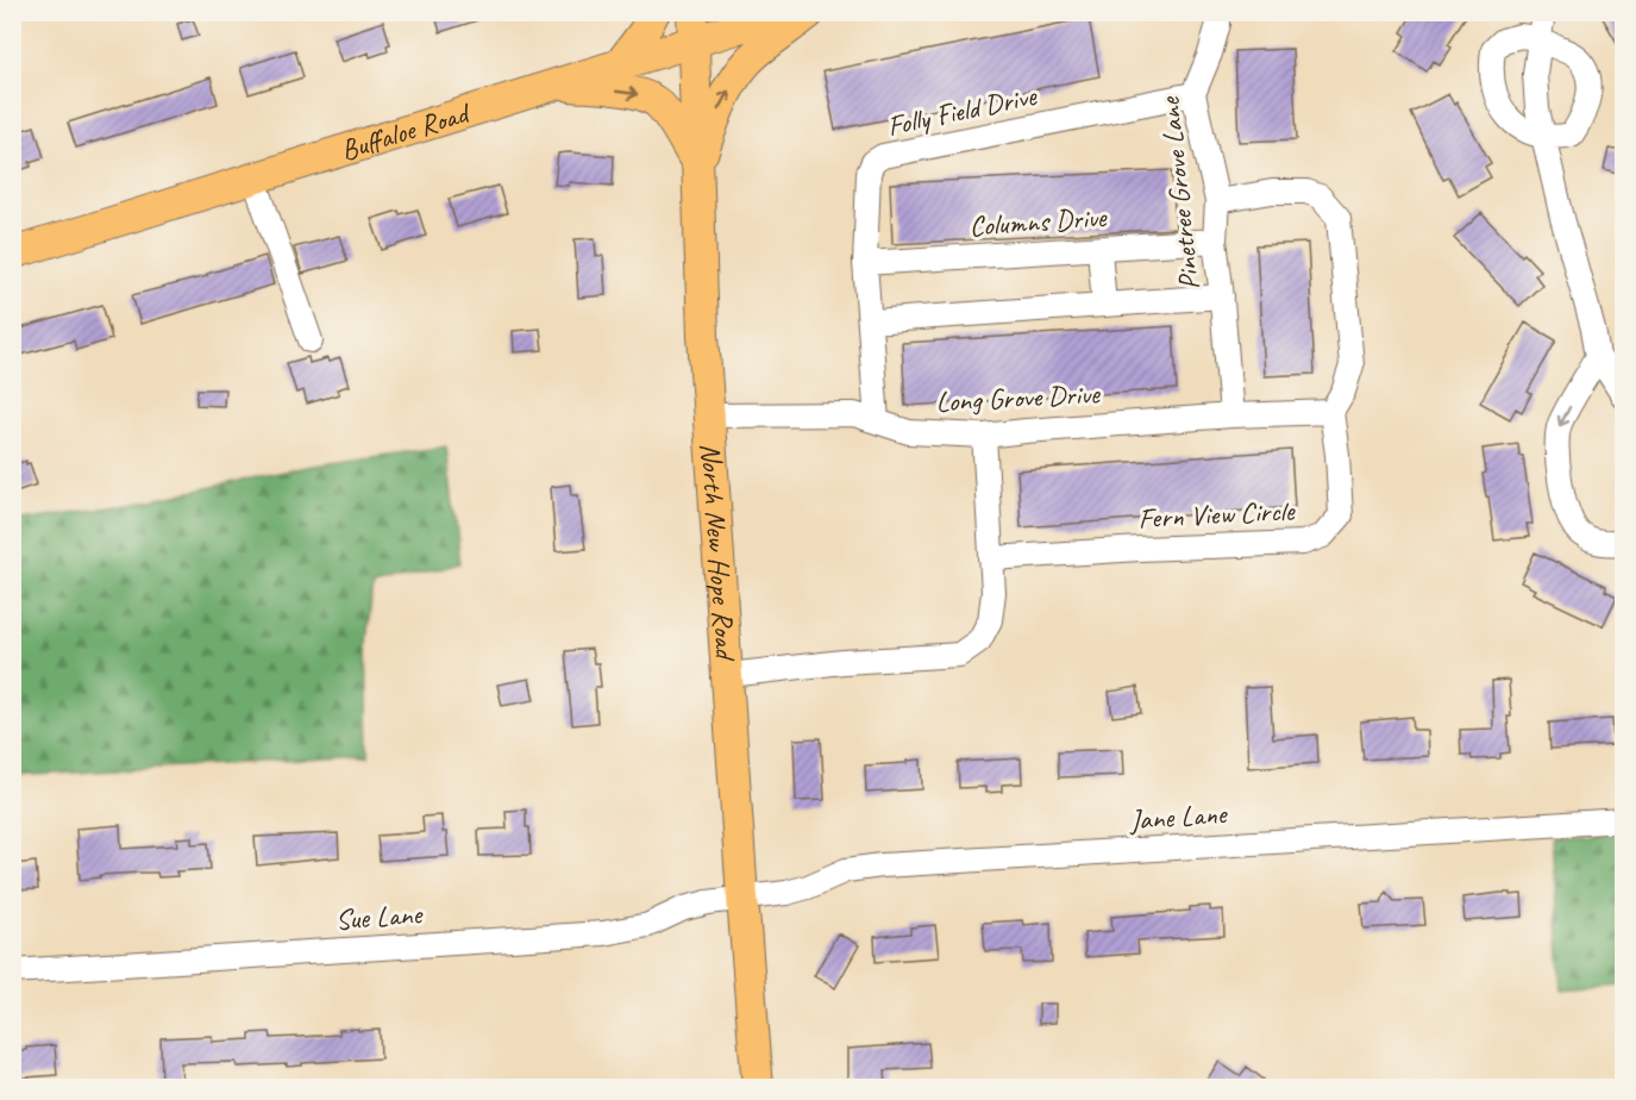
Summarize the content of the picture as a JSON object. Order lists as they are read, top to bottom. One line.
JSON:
{"streets":{"main road":["Buffaloe Road","North New Hope Road"],"street":["Folly Field Drive","Pinetree Grove Lane","Columns Drive","Long Grove Drive","Fern View Circle","Jane Lane","Sue Lane"]},"crossings":[["Folly Field Drive","Pinetree Grove Lane"],["Folly Field Drive","Columns Drive"],["Folly Field Drive","Long Grove Drive"],["Buffaloe Road","North New Hope Road"],["Pinetree Grove Lane","Columns Drive"],["Pinetree Grove Lane","Long Grove Drive"],["Long Grove Drive","Fern View Circle"],["Long Grove Drive","North New Hope Road"],["North New Hope Road","Jane Lane"],["North New Hope Road","Sue Lane"],["Jane Lane","Sue Lane"]]}
